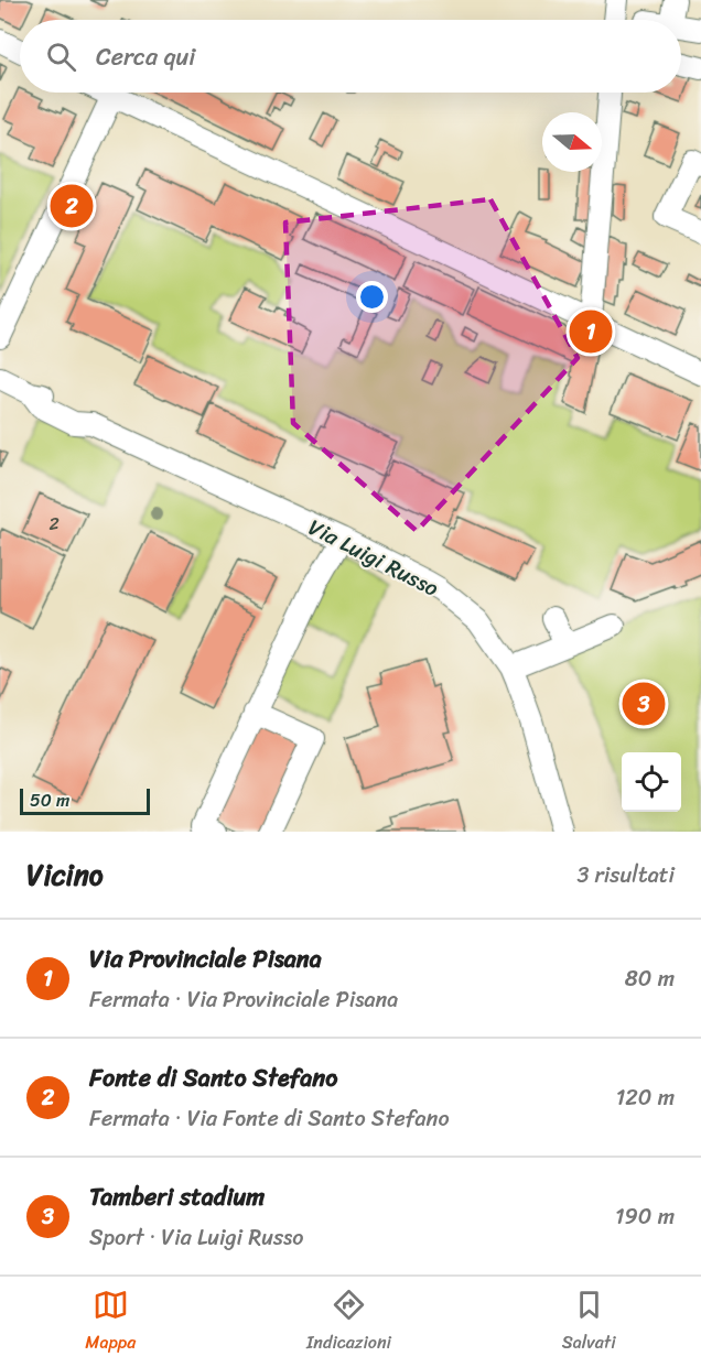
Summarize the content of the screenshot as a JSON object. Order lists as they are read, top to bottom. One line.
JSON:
{"streets":{"street":["Via Luigi Russo"]},"house_numbers":["2"],"scale_bar":"50 m","north":"right","page":{"search":"Cerca qui","pins":["2","1","3"],"scale":"50 m","heading":["Vicino","3 risultati"],"list":[{"mark":"1","name":"Via Provinciale Pisana","note":"Fermata · Via Provinciale Pisana","value":"80 m"},{"mark":"2","name":"Fonte di Santo Stefano","note":"Fermata · Via Fonte di Santo Stefano","value":"120 m"},{"mark":"3","name":"Tamberi stadium","note":"Sport · Via Luigi Russo","value":"190 m"}],"nav":["Mappa","Indicazioni","Salvati"]}}
